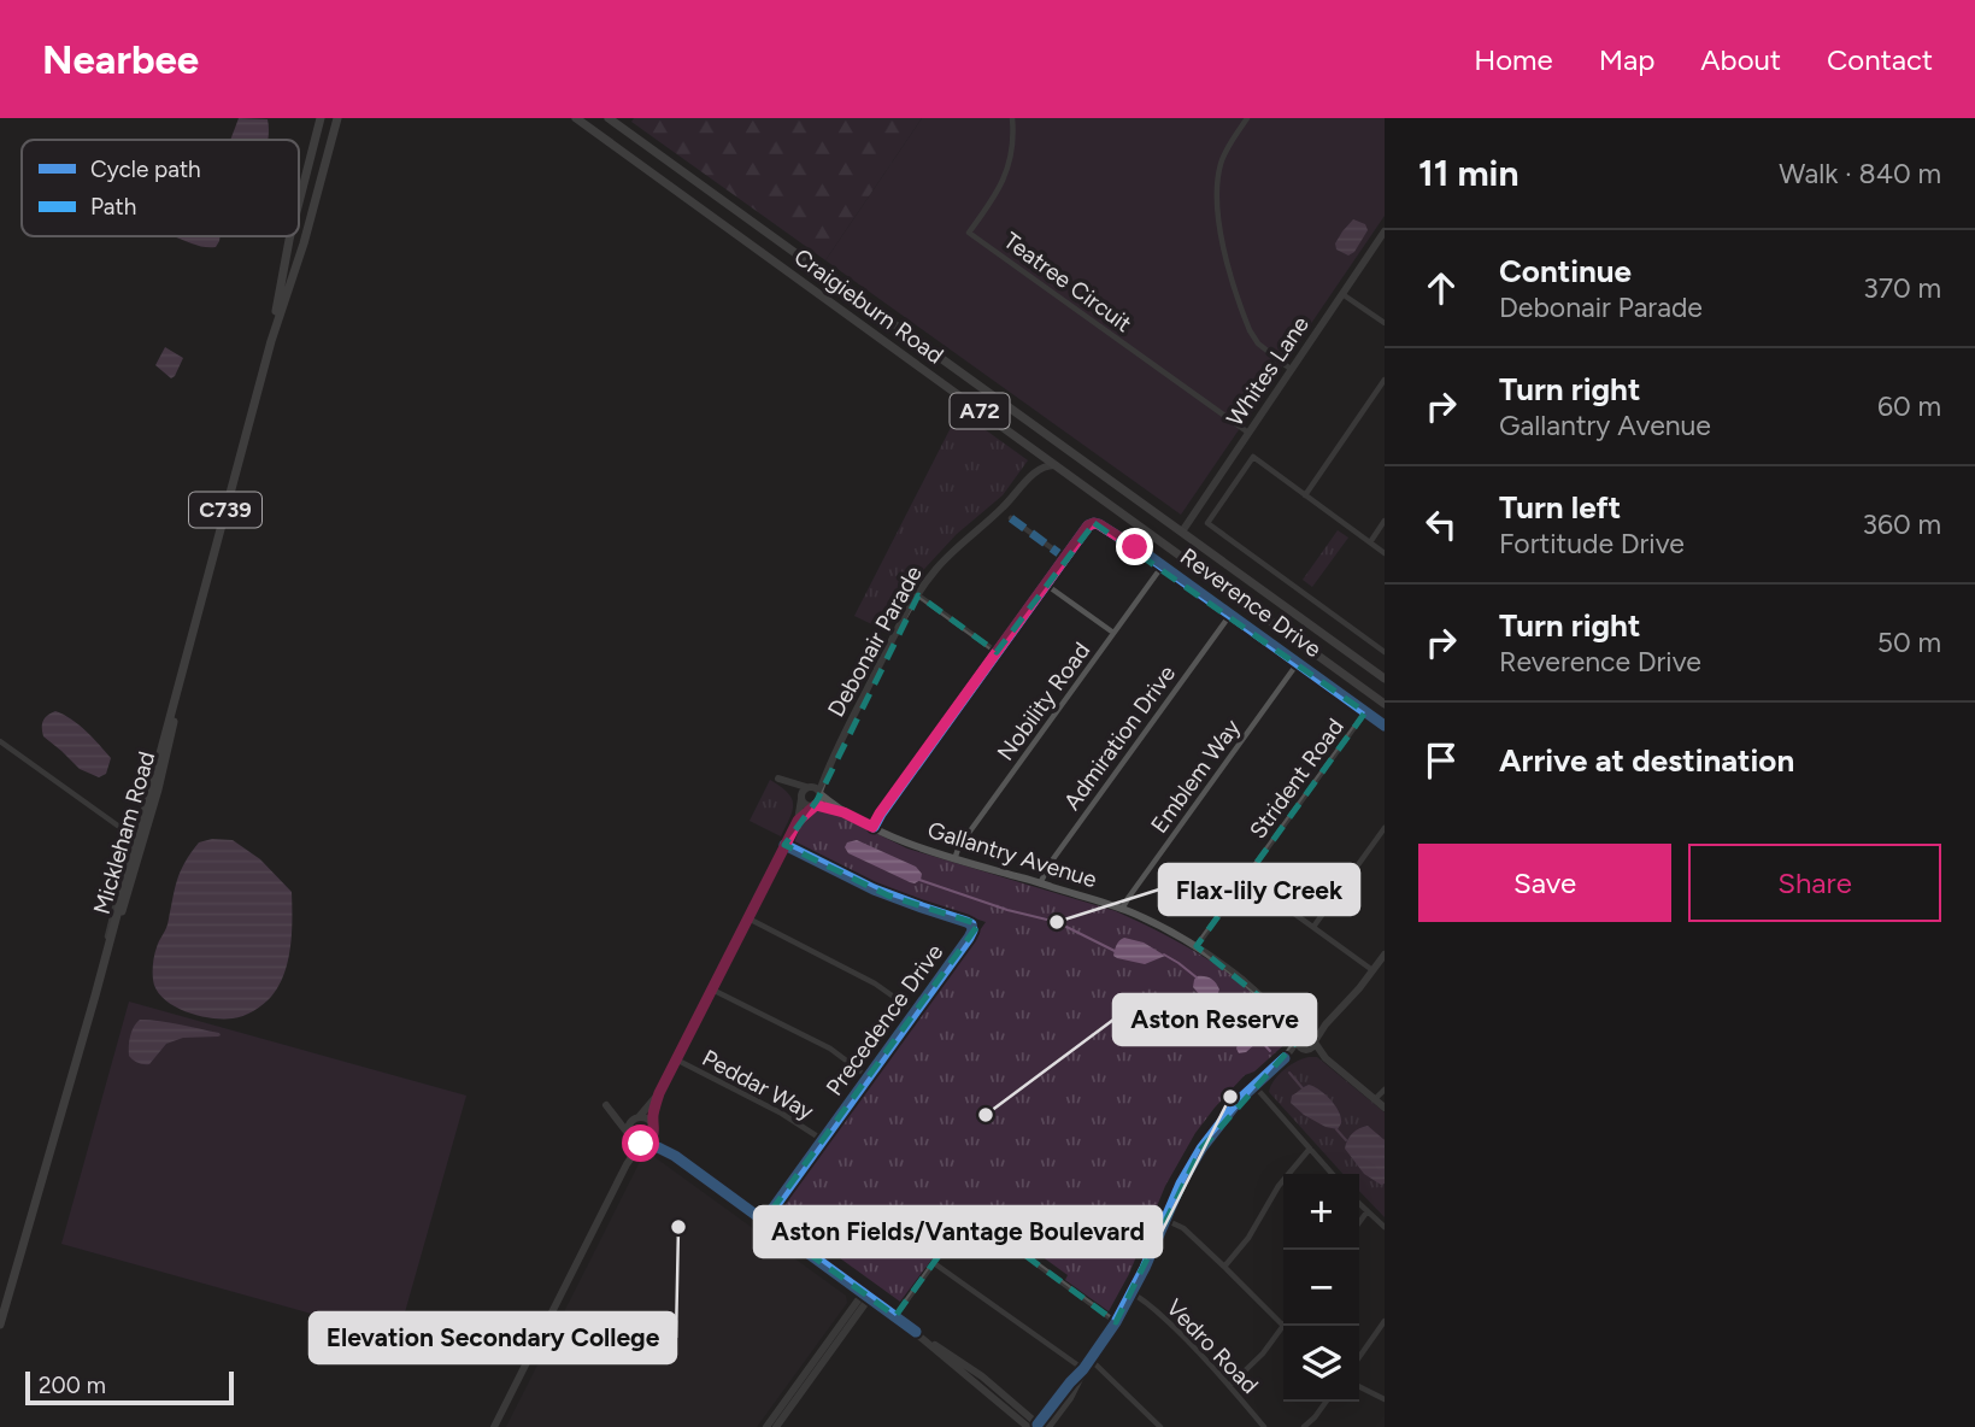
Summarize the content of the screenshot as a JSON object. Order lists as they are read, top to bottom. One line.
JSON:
{"streets":{"main road":["Craigieburn Road","A72","C739","Mickleham Road"],"street":["Teatree Circuit","Whites Lane","Reverence Drive","Debonair Parade","Nobility Road","Admiration Drive","Emblem Way","Strident Road","Gallantry Avenue","Precedence Drive","Peddar Way","Vedro Road"]},"crossings":[["Teatree Circuit","Whites Lane"],["Craigieburn Road","Whites Lane"],["Reverence Drive","Nobility Road"],["Reverence Drive","Admiration Drive"],["Reverence Drive","Emblem Way"],["Reverence Drive","Strident Road"],["Debonair Parade","Gallantry Avenue"],["Nobility Road","Gallantry Avenue"],["Admiration Drive","Gallantry Avenue"],["Emblem Way","Gallantry Avenue"],["Strident Road","Gallantry Avenue"],["Precedence Drive","Peddar Way"]],"places":["Flax-lily Creek","Aston Fields/Vantage Boulevard","Aston Reserve","Elevation Secondary College"],"legend":["Cycle path","Path"],"scale_bar":"200 m","page":{"header":"Nearbee","nav":["Home","Map","About","Contact"],"heading":["11 min","Walk · 840 m"],"list":[["Continue","Debonair Parade","370 m"],["Turn right","Gallantry Avenue","60 m"],["Turn left","Fortitude Drive","360 m"],["Turn right","Reverence Drive","50 m"],"Arrive at destination"],"buttons":["Save","Share"],"map_buttons":["+","−"],"scale":"200 m"}}
